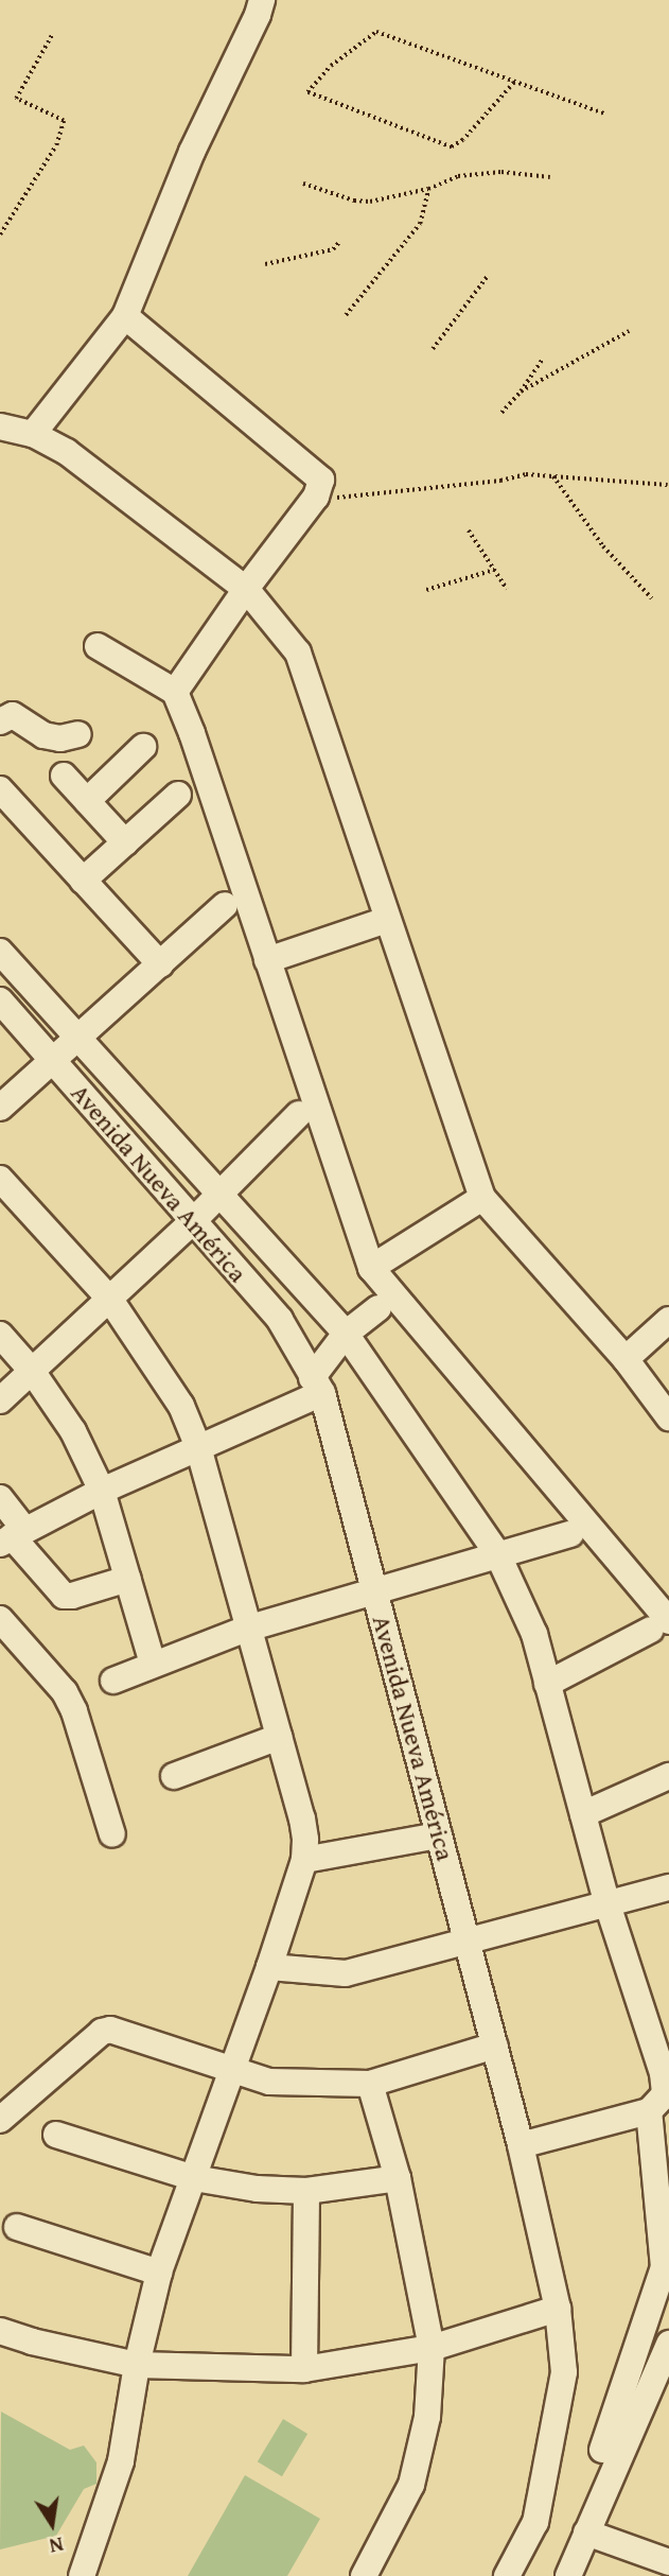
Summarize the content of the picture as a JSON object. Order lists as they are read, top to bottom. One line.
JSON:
{"streets":{"street":["Avenida Nueva América"]},"north":"bottom"}
